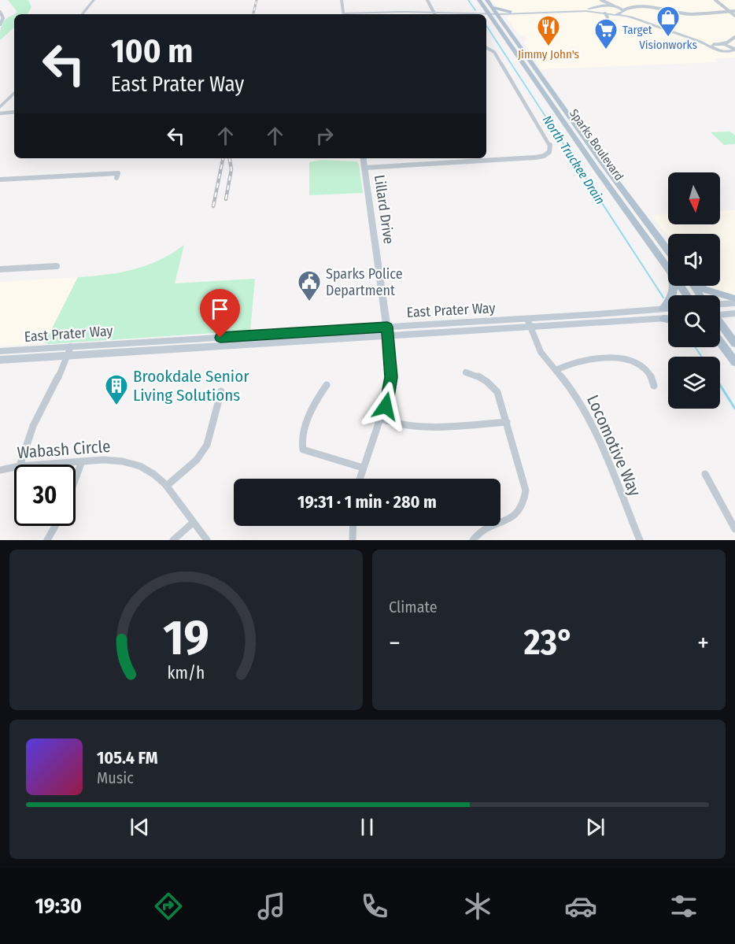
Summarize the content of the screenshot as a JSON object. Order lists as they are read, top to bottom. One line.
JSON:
{"streets":{"main road":["Sparks Boulevard"],"street":["Lillard Drive","East Prater Way","Locomotive Way","Wabash Circle"]},"crossings":[["Lillard Drive","East Prater Way"],["East Prater Way","Locomotive Way"]],"water":["North Truckee Drain"],"places":{"shop":["Visionworks"],"restaurant":["Jimmy John's"],"supermarket":["Target"],"public building":["Sparks Police Department"],"building":["Brookdale Senior Living Solutions"]},"north":"bottom","page":{"turn":["100 m","East Prater Way"],"limit":"30","trip":"19:31 · 1 min · 280 m","tile":"Climate","heat":["−","23°","+"],"song":["105.4 FM","Music"],"tabs":"19:30","gauge":["19","km/h"]}}
